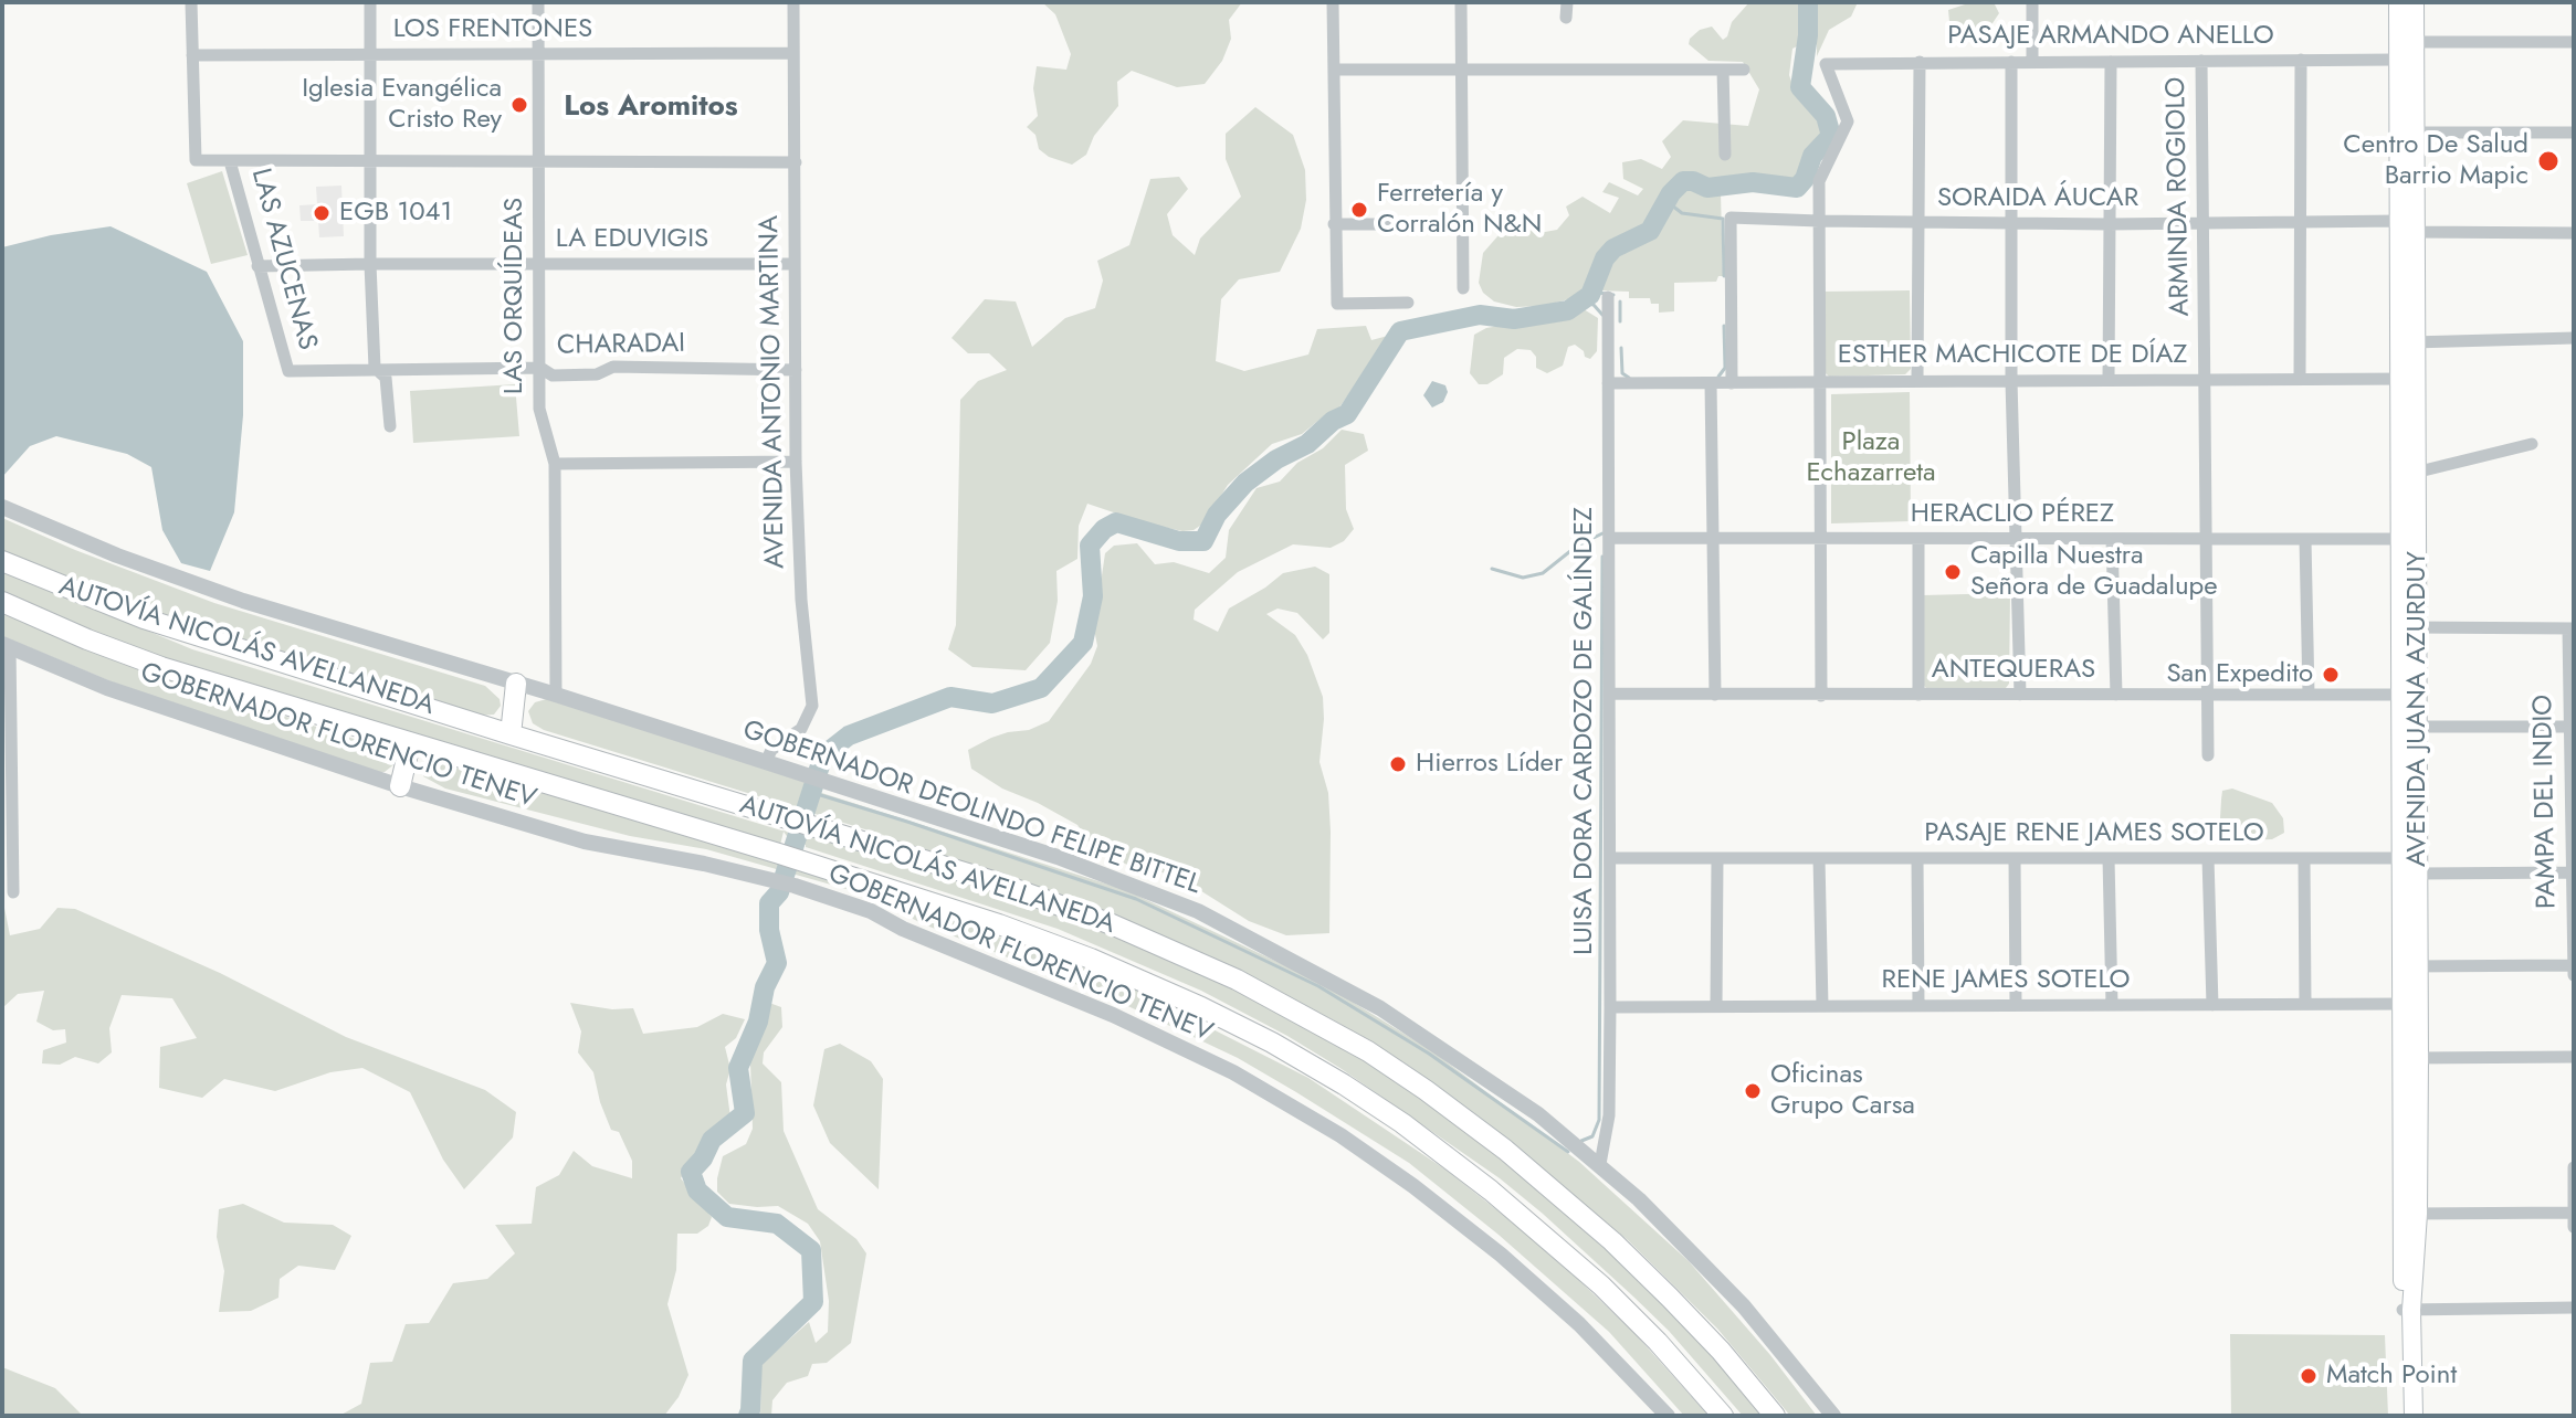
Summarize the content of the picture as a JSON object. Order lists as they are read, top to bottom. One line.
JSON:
{"streets":{"highway":["AUTOVÍA NICOLÁS AVELLANEDA"],"main road":["AVENIDA JUANA AZURDUY"],"street":["LOS FRENTONES","PASAJE ARMANDO ANELLO","ARMINDA ROGIOLO","SORAIDA ÁUCAR","LA EDUVIGIS","LAS AZUCENAS","LAS ORQUÍDEAS","CHARADAI","ESTHER MACHICOTE DE DÍAZ","AVENIDA ANTONIO MARTINA","HERACLIO PÉREZ","ANTEQUERAS","LUISA DORA CARDOZO DE GALÍNDEZ","GOBERNADOR FLORENCIO TENEV","PAMPA DEL INDIO","GOBERNADOR DEOLINDO FELIPE BITTEL","PASAJE RENE JAMES SOTELO","RENE JAMES SOTELO"]},"crossings":[["LOS FRENTONES","LAS ORQUÍDEAS"],["LOS FRENTONES","AVENIDA ANTONIO MARTINA"],["PASAJE ARMANDO ANELLO","ARMINDA ROGIOLO"],["PASAJE ARMANDO ANELLO","SORAIDA ÁUCAR"],["PASAJE ARMANDO ANELLO","AVENIDA JUANA AZURDUY"],["ARMINDA ROGIOLO","SORAIDA ÁUCAR"],["ARMINDA ROGIOLO","ESTHER MACHICOTE DE DÍAZ"],["ARMINDA ROGIOLO","HERACLIO PÉREZ"],["ARMINDA ROGIOLO","ANTEQUERAS"],["SORAIDA ÁUCAR","ESTHER MACHICOTE DE DÍAZ"],["SORAIDA ÁUCAR","AVENIDA JUANA AZURDUY"],["LA EDUVIGIS","LAS AZUCENAS"],["LA EDUVIGIS","LAS ORQUÍDEAS"],["LA EDUVIGIS","AVENIDA ANTONIO MARTINA"],["LAS AZUCENAS","CHARADAI"],["LAS ORQUÍDEAS","CHARADAI"],["LAS ORQUÍDEAS","GOBERNADOR DEOLINDO FELIPE BITTEL"],["CHARADAI","AVENIDA ANTONIO MARTINA"],["ESTHER MACHICOTE DE DÍAZ","AVENIDA JUANA AZURDUY"],["ESTHER MACHICOTE DE DÍAZ","LUISA DORA CARDOZO DE GALÍNDEZ"],["AVENIDA ANTONIO MARTINA","GOBERNADOR DEOLINDO FELIPE BITTEL"],["HERACLIO PÉREZ","AVENIDA JUANA AZURDUY"],["HERACLIO PÉREZ","LUISA DORA CARDOZO DE GALÍNDEZ"],["ANTEQUERAS","AVENIDA JUANA AZURDUY"],["ANTEQUERAS","LUISA DORA CARDOZO DE GALÍNDEZ"],["AVENIDA JUANA AZURDUY","PASAJE RENE JAMES SOTELO"],["AVENIDA JUANA AZURDUY","RENE JAMES SOTELO"],["LUISA DORA CARDOZO DE GALÍNDEZ","GOBERNADOR DEOLINDO FELIPE BITTEL"],["LUISA DORA CARDOZO DE GALÍNDEZ","PASAJE RENE JAMES SOTELO"],["LUISA DORA CARDOZO DE GALÍNDEZ","RENE JAMES SOTELO"]],"districts":["Los Aromitos"],"parks":["Plaza Echazarreta"],"places":["Iglesia Evangélica Cristo Rey","Centro De Salud Barrio Mapic","Ferretería y Corralón N&N","EGB 1041","Capilla Nuestra Señora de Guadalupe","San Expedito","Hierros Líder","Oficinas Grupo Carsa","Match Point"]}
